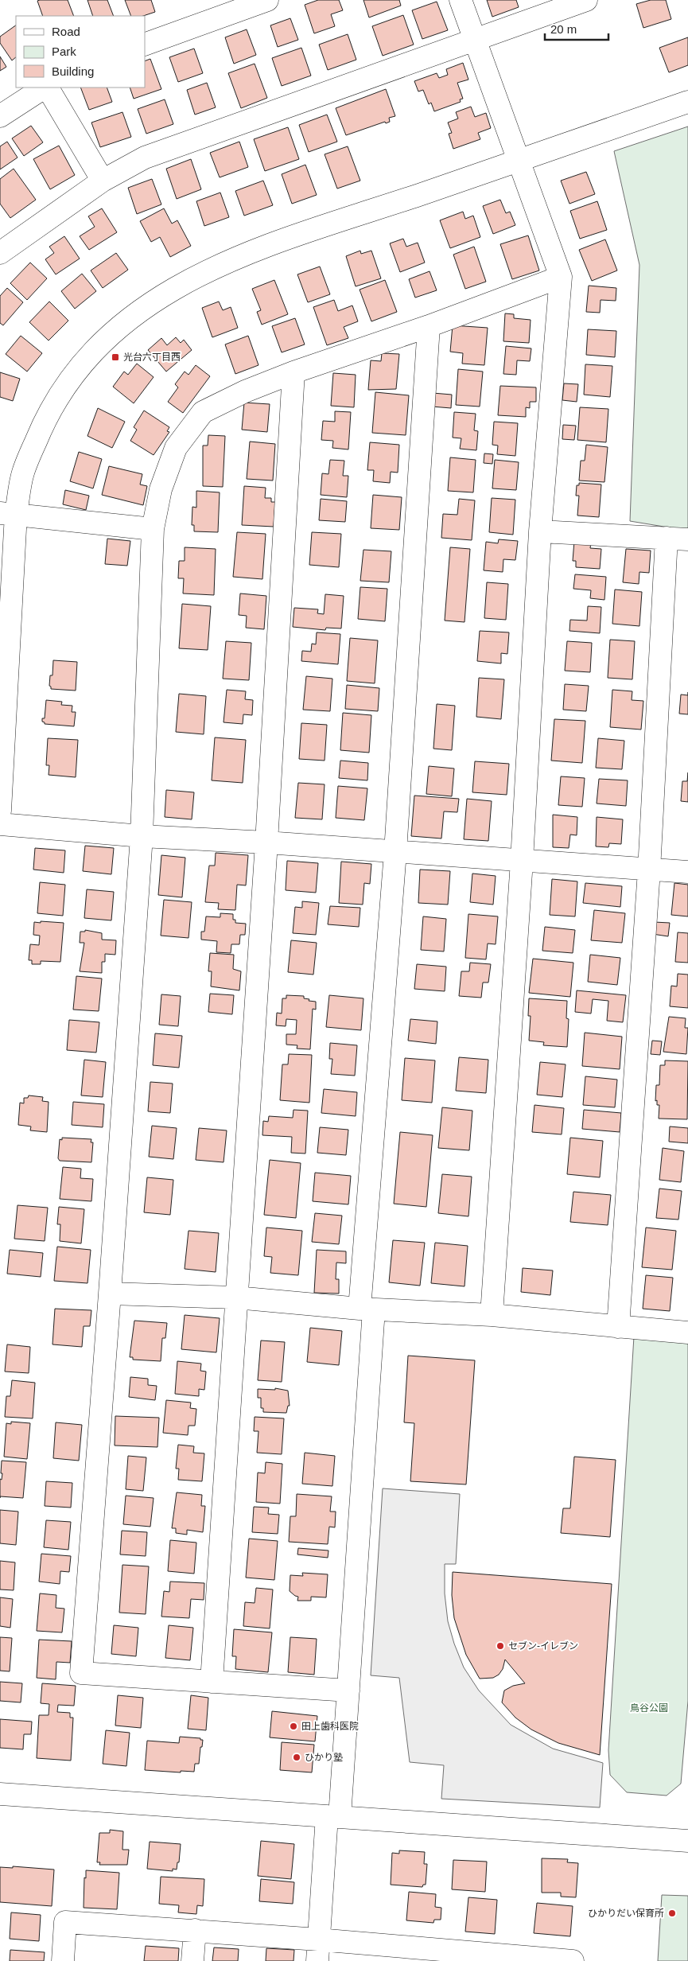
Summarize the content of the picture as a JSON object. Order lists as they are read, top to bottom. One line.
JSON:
{"parks":["鳥谷公園"],"places":{"transit":["光台六丁目西"],"other":["セブン-イレブン","田上歯科医院","ひかり塾","ひかりだい保育所"]},"legend":["Road","Park","Building"],"scale_bar":"20 m"}
